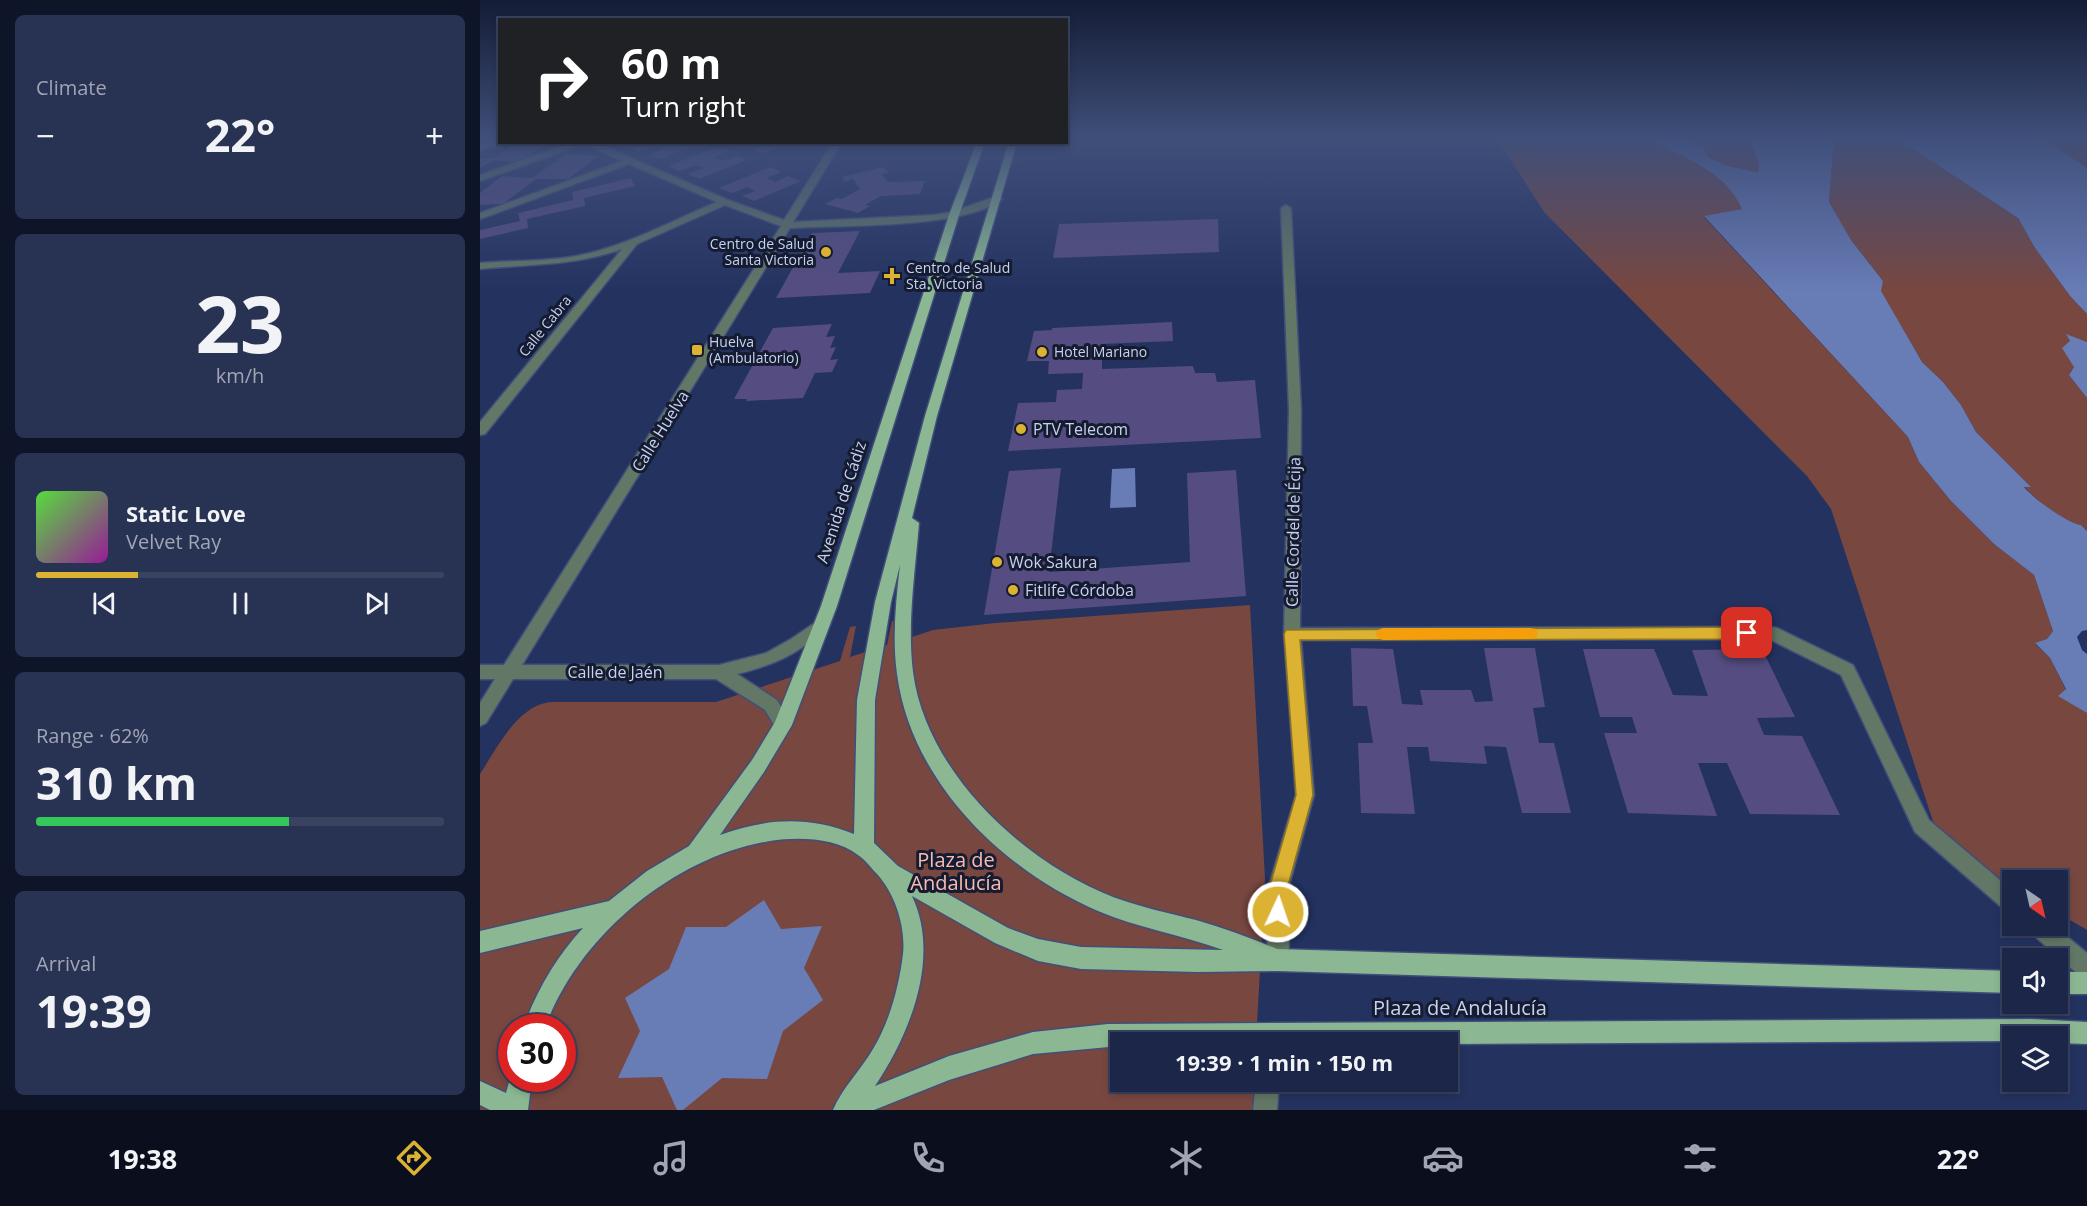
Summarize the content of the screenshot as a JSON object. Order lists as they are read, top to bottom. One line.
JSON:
{"streets":{"main road":["Avenida de Cádiz","Plaza de Andalucía"],"street":["Calle Cabra","Calle Huelva","Calle Cordel de Écija","Calle de Jaén"]},"crossings":[["Calle Huelva","Calle de Jaén"],["Avenida de Cádiz","Calle de Jaén"],["Avenida de Cádiz","Plaza de Andalucía"],["Calle Cordel de Écija","Plaza de Andalucía"]],"parks":["Plaza de Andalucía"],"places":{"other":["Centro de Salud Santa Victoria","Hotel Mariano","PTV Telecom","Wok Sakura","Fitlife Córdoba"],"health":["Centro de Salud Sta. Victoria"],"transit":["Huelva (Ambulatorio)"]},"north":"bottom right","page":{"tile":["Climate",["23","km/h"],["Range · 62%","310 km"],["Arrival","19:39"]],"turn":["60 m","Turn right"],"heat":["−","22°","+"],"song":["Static Love","Velvet Ray"],"limit":"30","trip":"19:39 · 1 min · 150 m","tabs":["19:38","22°"]}}
